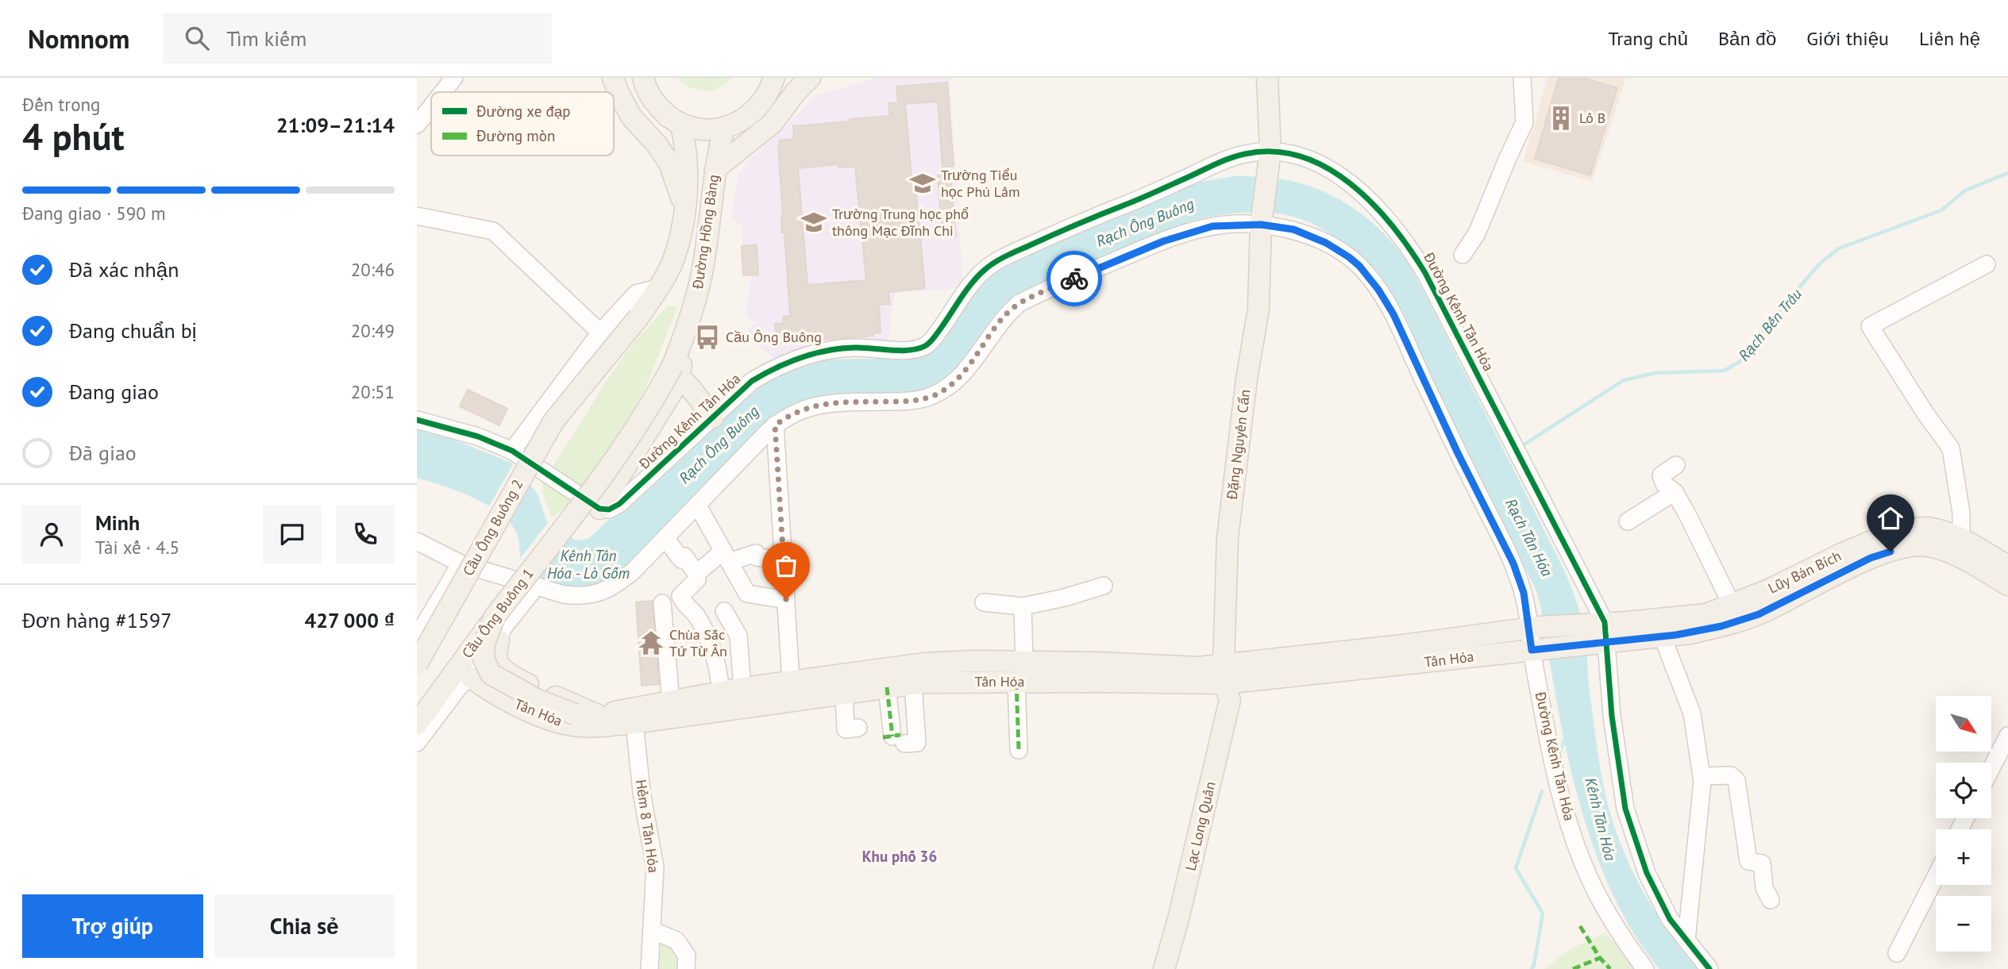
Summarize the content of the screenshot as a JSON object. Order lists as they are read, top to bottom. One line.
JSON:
{"streets":{"main road":["Đường Hồng Bàng","Đặng Nguyên Cẩn","Cầu Ông Buông 2","Lũy Bán Bích","Cầu Ông Buông 1","Tân Hóa","Lạc Long Quân"],"street":["Đường Kênh Tân Hóa","Hẻm 8 Tân Hóa"]},"crossings":[["Đường Hồng Bàng","Cầu Ông Buông 2"],["Đường Hồng Bàng","Cầu Ông Buông 1"],["Đường Kênh Tân Hóa","Đặng Nguyên Cẩn"],["Đường Kênh Tân Hóa","Lũy Bán Bích"],["Đường Kênh Tân Hóa","Tân Hóa"],["Đặng Nguyên Cẩn","Tân Hóa"],["Đặng Nguyên Cẩn","Lạc Long Quân"],["Lũy Bán Bích","Tân Hóa"],["Cầu Ông Buông 1","Tân Hóa"],["Tân Hóa","Hẻm 8 Tân Hóa"],["Tân Hóa","Lạc Long Quân"]],"districts":["Khu phố 36"],"water":["Rạch Ông Buông","Rạch Bến Trâu","Rạch Tân Hóa","Kênh Tân Hóa - Lò Gốm","Kênh Tân Hóa"],"places":{"building":["Lô B"],"school or university":["Trường Tiểu học Phú Lâm","Trường Trung học phổ thông Mạc Đĩnh Chi"],"bus stop":["Cầu Ông Buông"],"temple":["Chùa Sắc Tứ Từ Ân"]},"legend":["Đường xe đạp","Đường mòn"],"north":"bottom right","page":{"header":"Nomnom","search":"Tìm kiếm","nav":["Trang chủ","Bản đồ","Giới thiệu","Liên hệ"],"heading":["4 phút","Đến trong","21:09–21:14"],"panel":["Minh","Tài xế · 4.5","Đơn hàng #1597","427 000 ₫"],"bar":"Đang giao · 590 m","list":[["Đã xác nhận","20:46"],["Đang chuẩn bị","20:49"],["Đang giao","20:51"],"Đã giao"],"map_buttons":["+","−"],"buttons":["Trợ giúp","Chia sẻ"]}}
